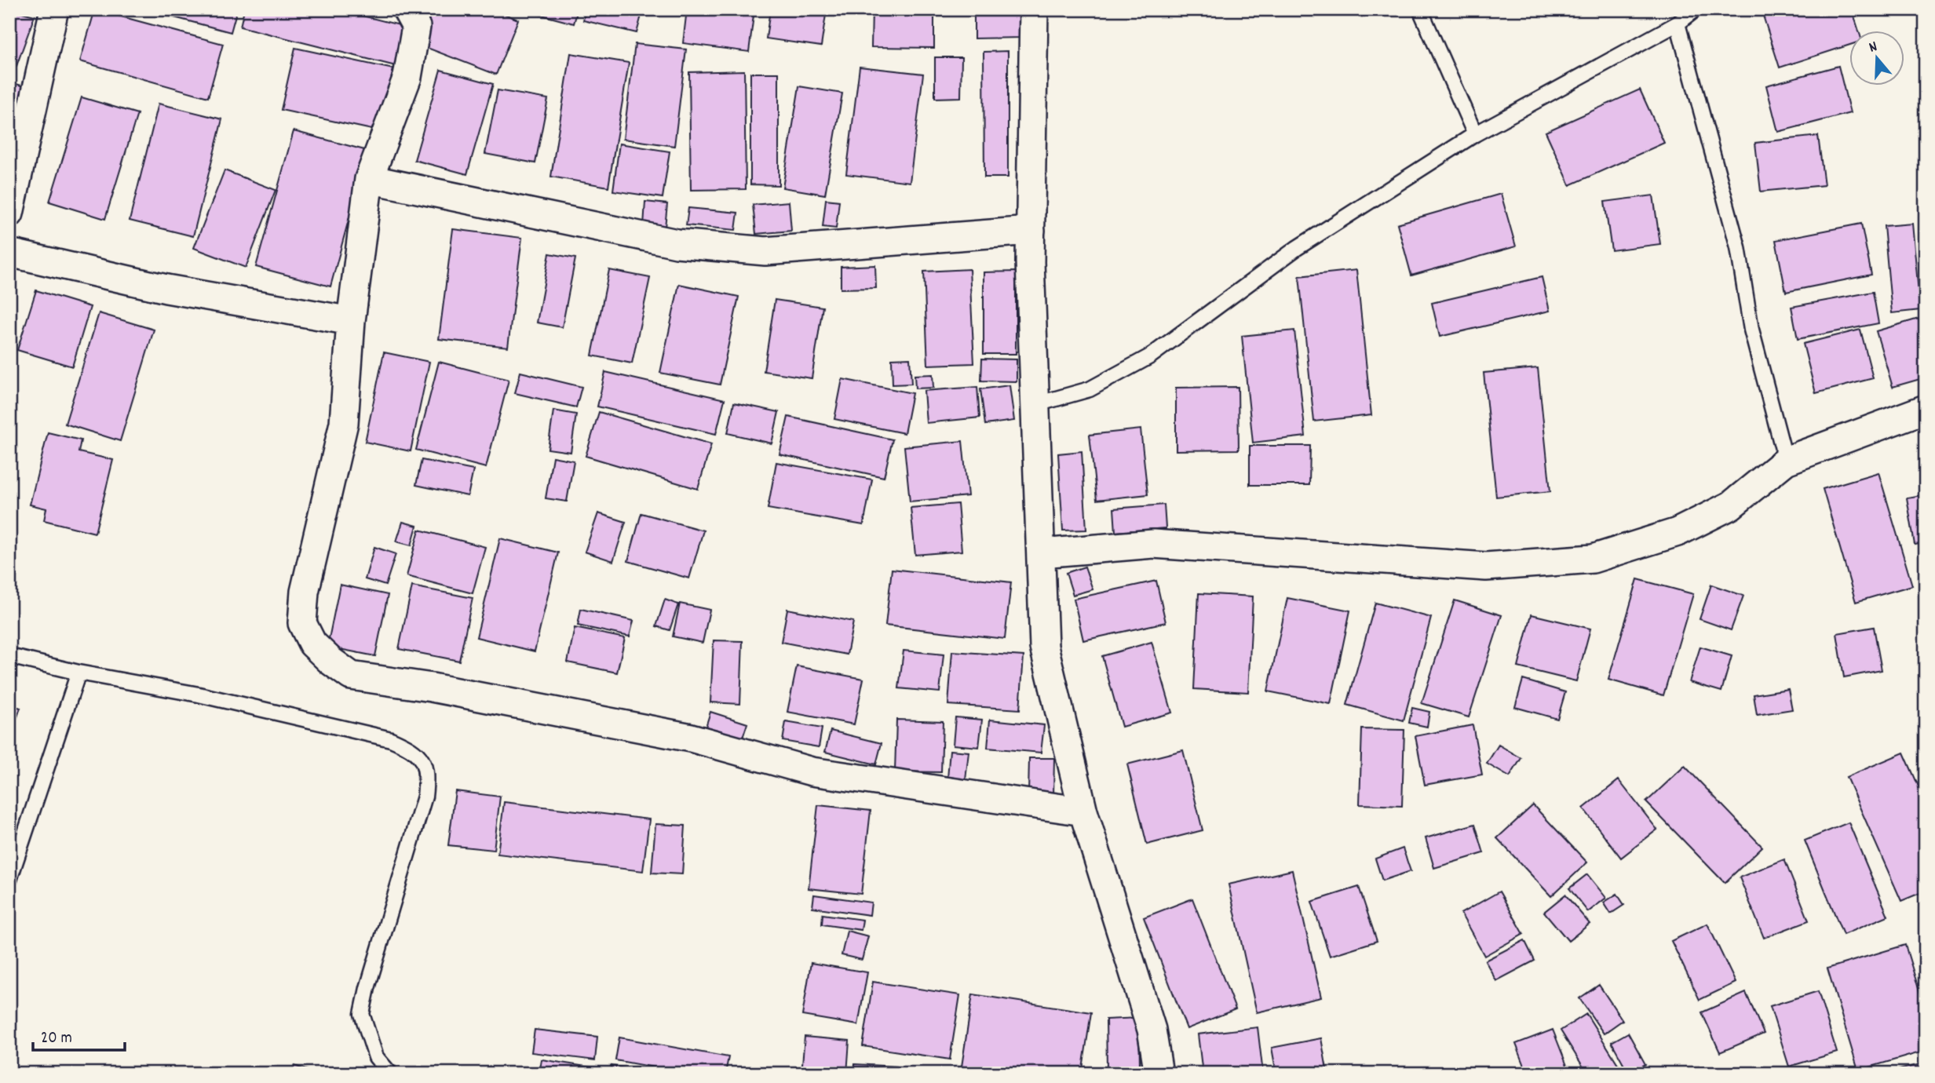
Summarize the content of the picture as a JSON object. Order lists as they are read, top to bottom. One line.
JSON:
{"scale_bar":"20 m","north":"top"}
